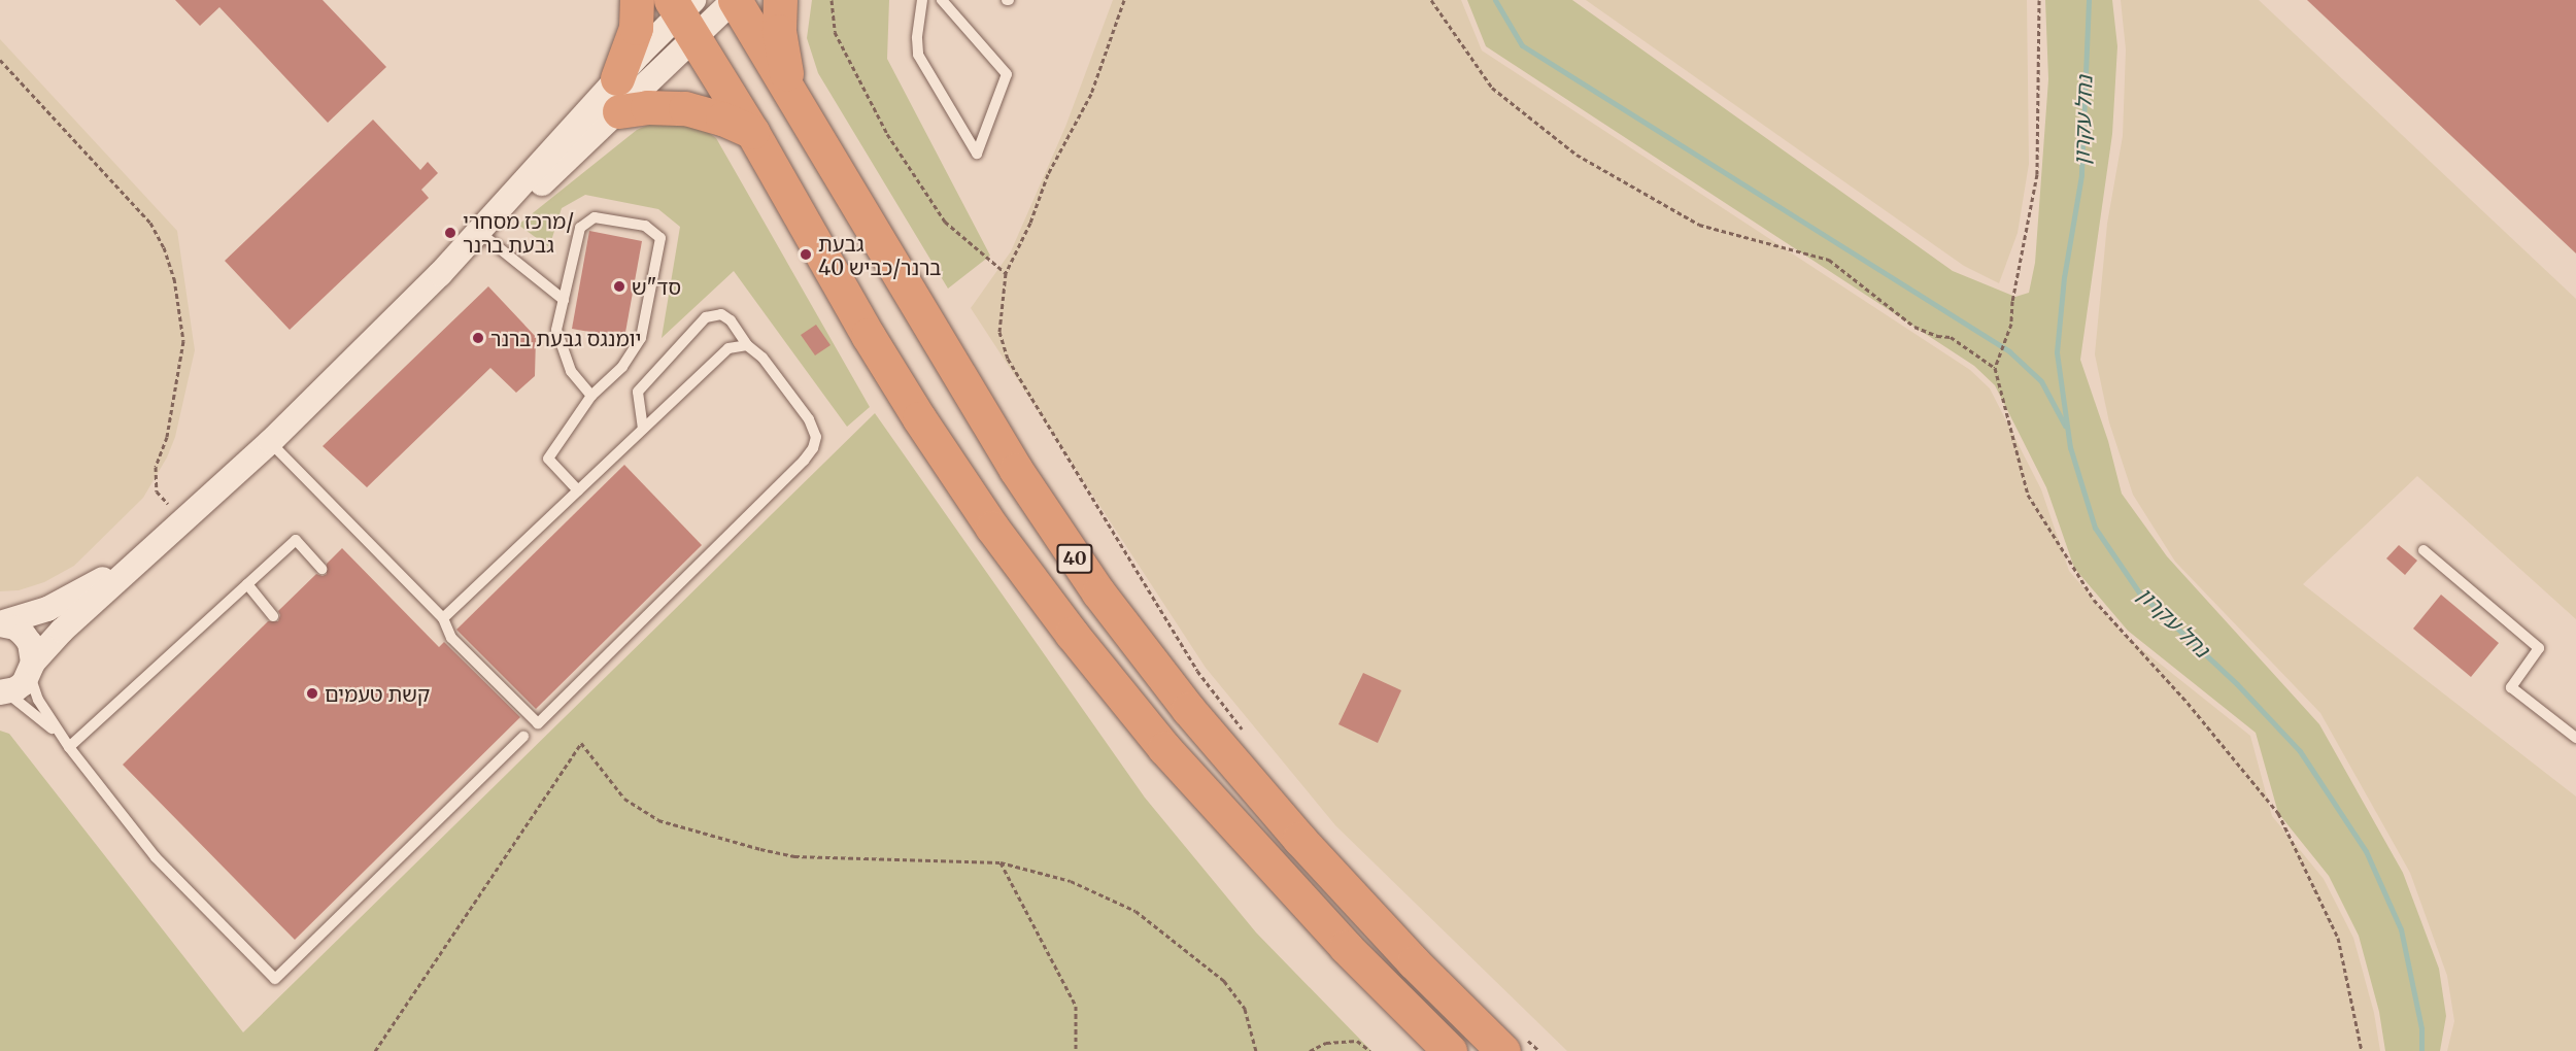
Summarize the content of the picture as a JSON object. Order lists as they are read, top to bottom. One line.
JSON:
{"streets":{"highway":["40"]},"water":["נחל עקרון"],"places":["מרכז מסחרי/ גבעת ברנר","גבעת ברנר/כביש 40","סד\"ש","יומנגס גבעת ברנר","קשת טעמים"]}
